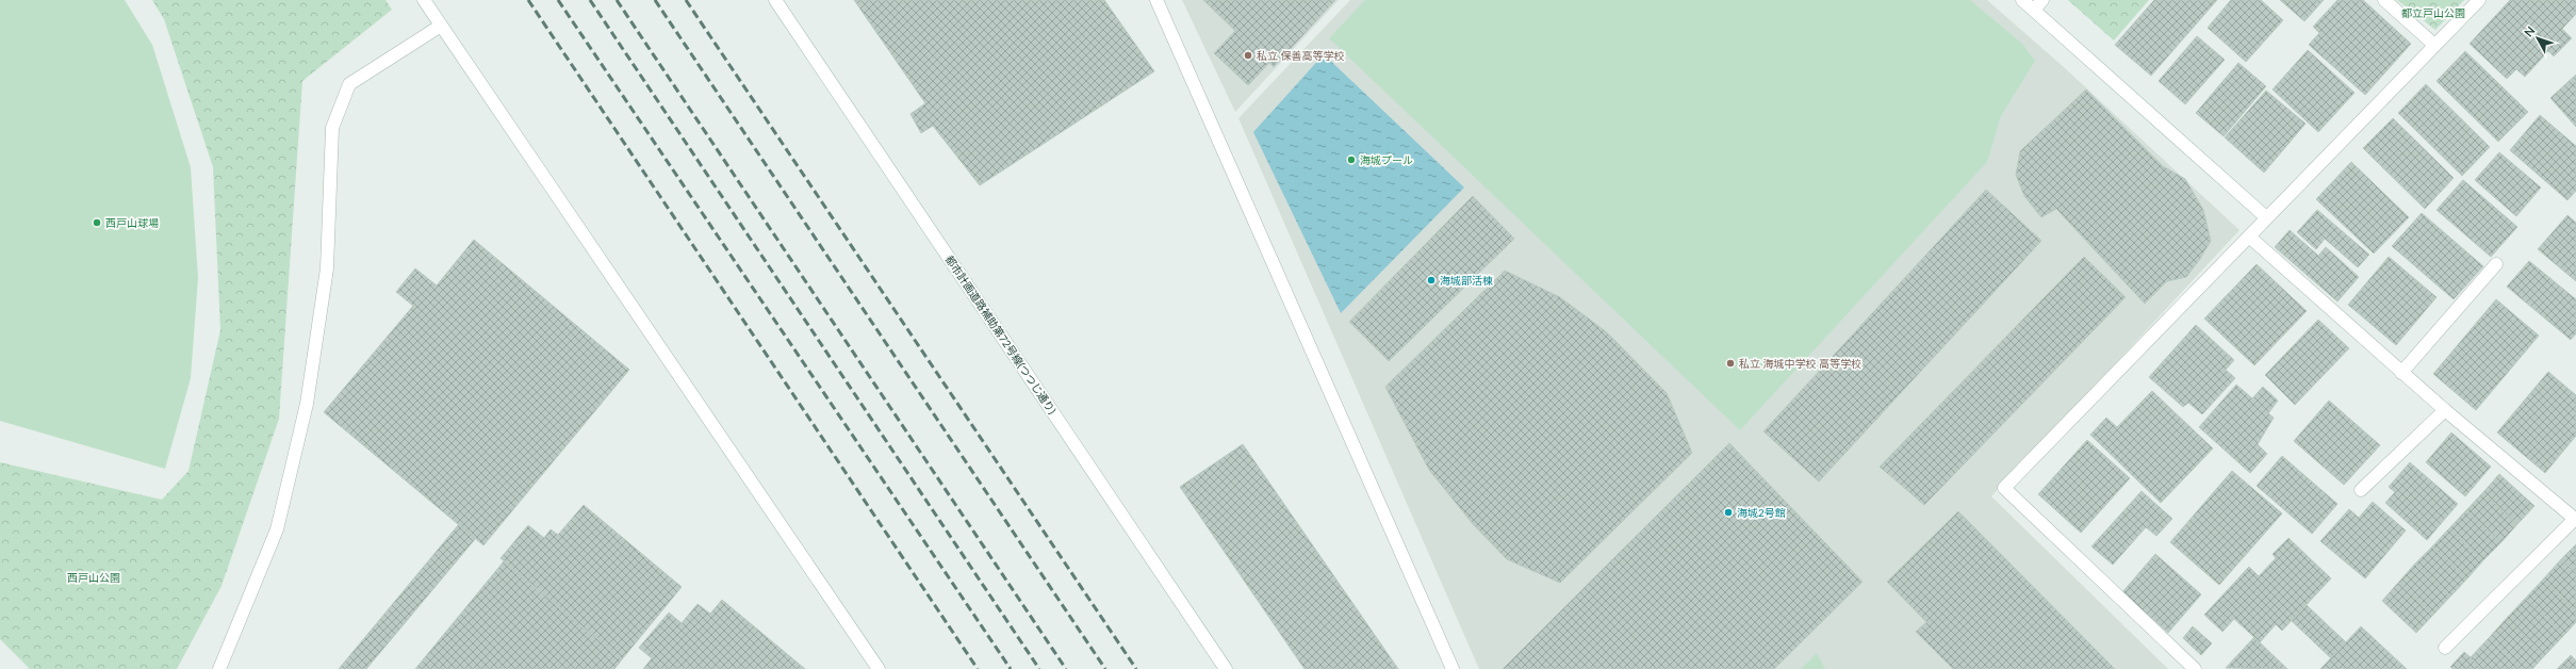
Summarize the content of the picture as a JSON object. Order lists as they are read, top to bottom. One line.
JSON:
{"streets":{"street":["都市計画道路補助第72号線(つつじ通り)"]},"parks":["都立戸山公園","西戸山公園"],"places":["私立 保善高等学校","海城プール","西戸山球場","海城部活棟","私立 海城中学校 高等学校","海城2号館"],"north":"top left"}
